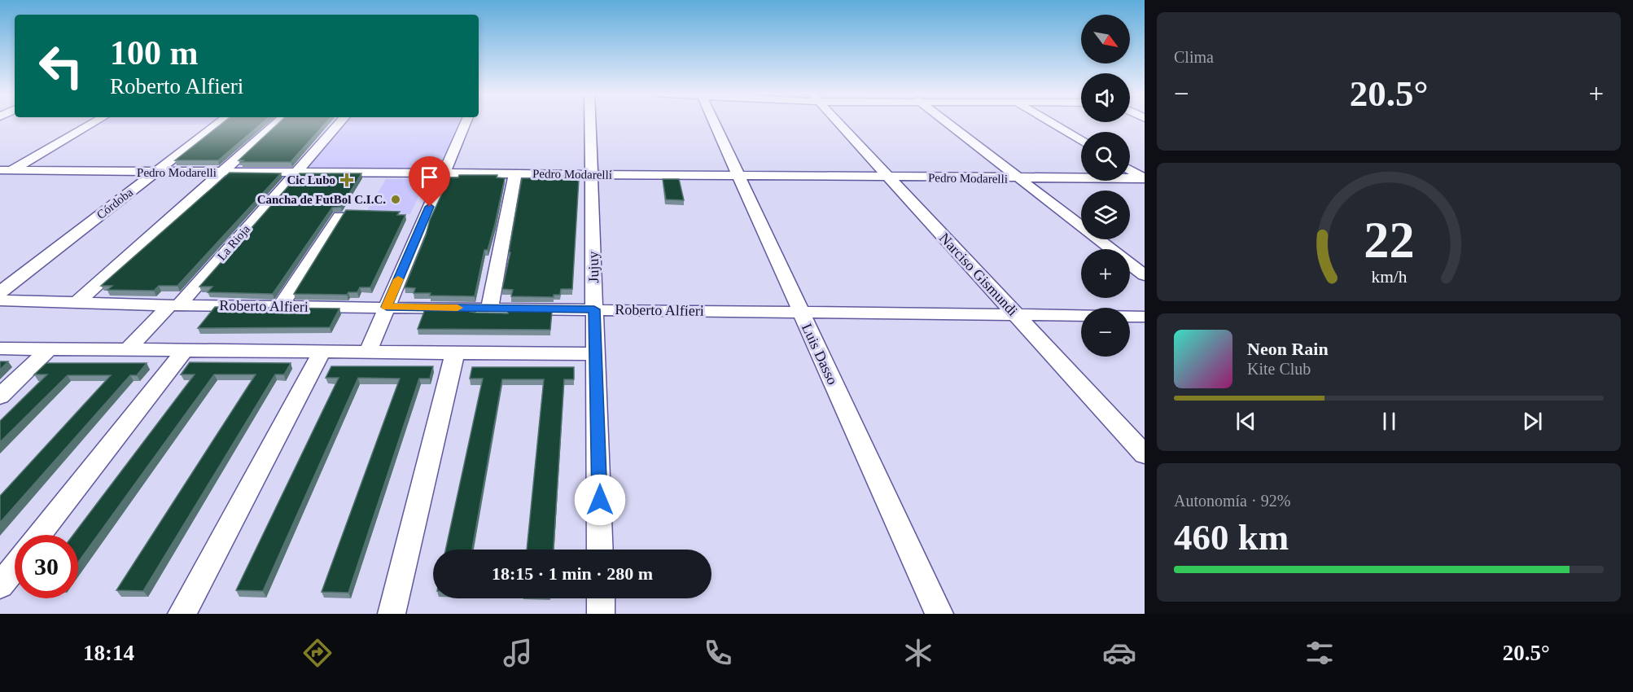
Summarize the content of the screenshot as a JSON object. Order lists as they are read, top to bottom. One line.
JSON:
{"streets":{"street":["Pedro Modarelli","Córdoba","La Rioja","Jujuy","Narciso Gismundi","Roberto Alfieri","Luis Dasso"]},"crossings":[["Pedro Modarelli","Córdoba"],["Pedro Modarelli","La Rioja"],["Pedro Modarelli","Jujuy"],["Pedro Modarelli","Narciso Gismundi"],["Pedro Modarelli","Luis Dasso"],["La Rioja","Roberto Alfieri"],["Jujuy","Roberto Alfieri"],["Narciso Gismundi","Roberto Alfieri"],["Roberto Alfieri","Luis Dasso"]],"places":{"health":["Cic Lubo"],"other":["Cancha de FutBol C.I.C."]},"north":"bottom right","page":{"tile":["Clima",["Autonomía · 92%","460 km"]],"map_buttons":["+","−"],"turn":["100 m","Roberto Alfieri"],"heat":["−","20.5°","+"],"song":["Neon Rain","Kite Club"],"limit":"30","trip":"18:15 · 1 min · 280 m","tabs":["18:14","20.5°"],"gauge":["22","km/h"]}}
